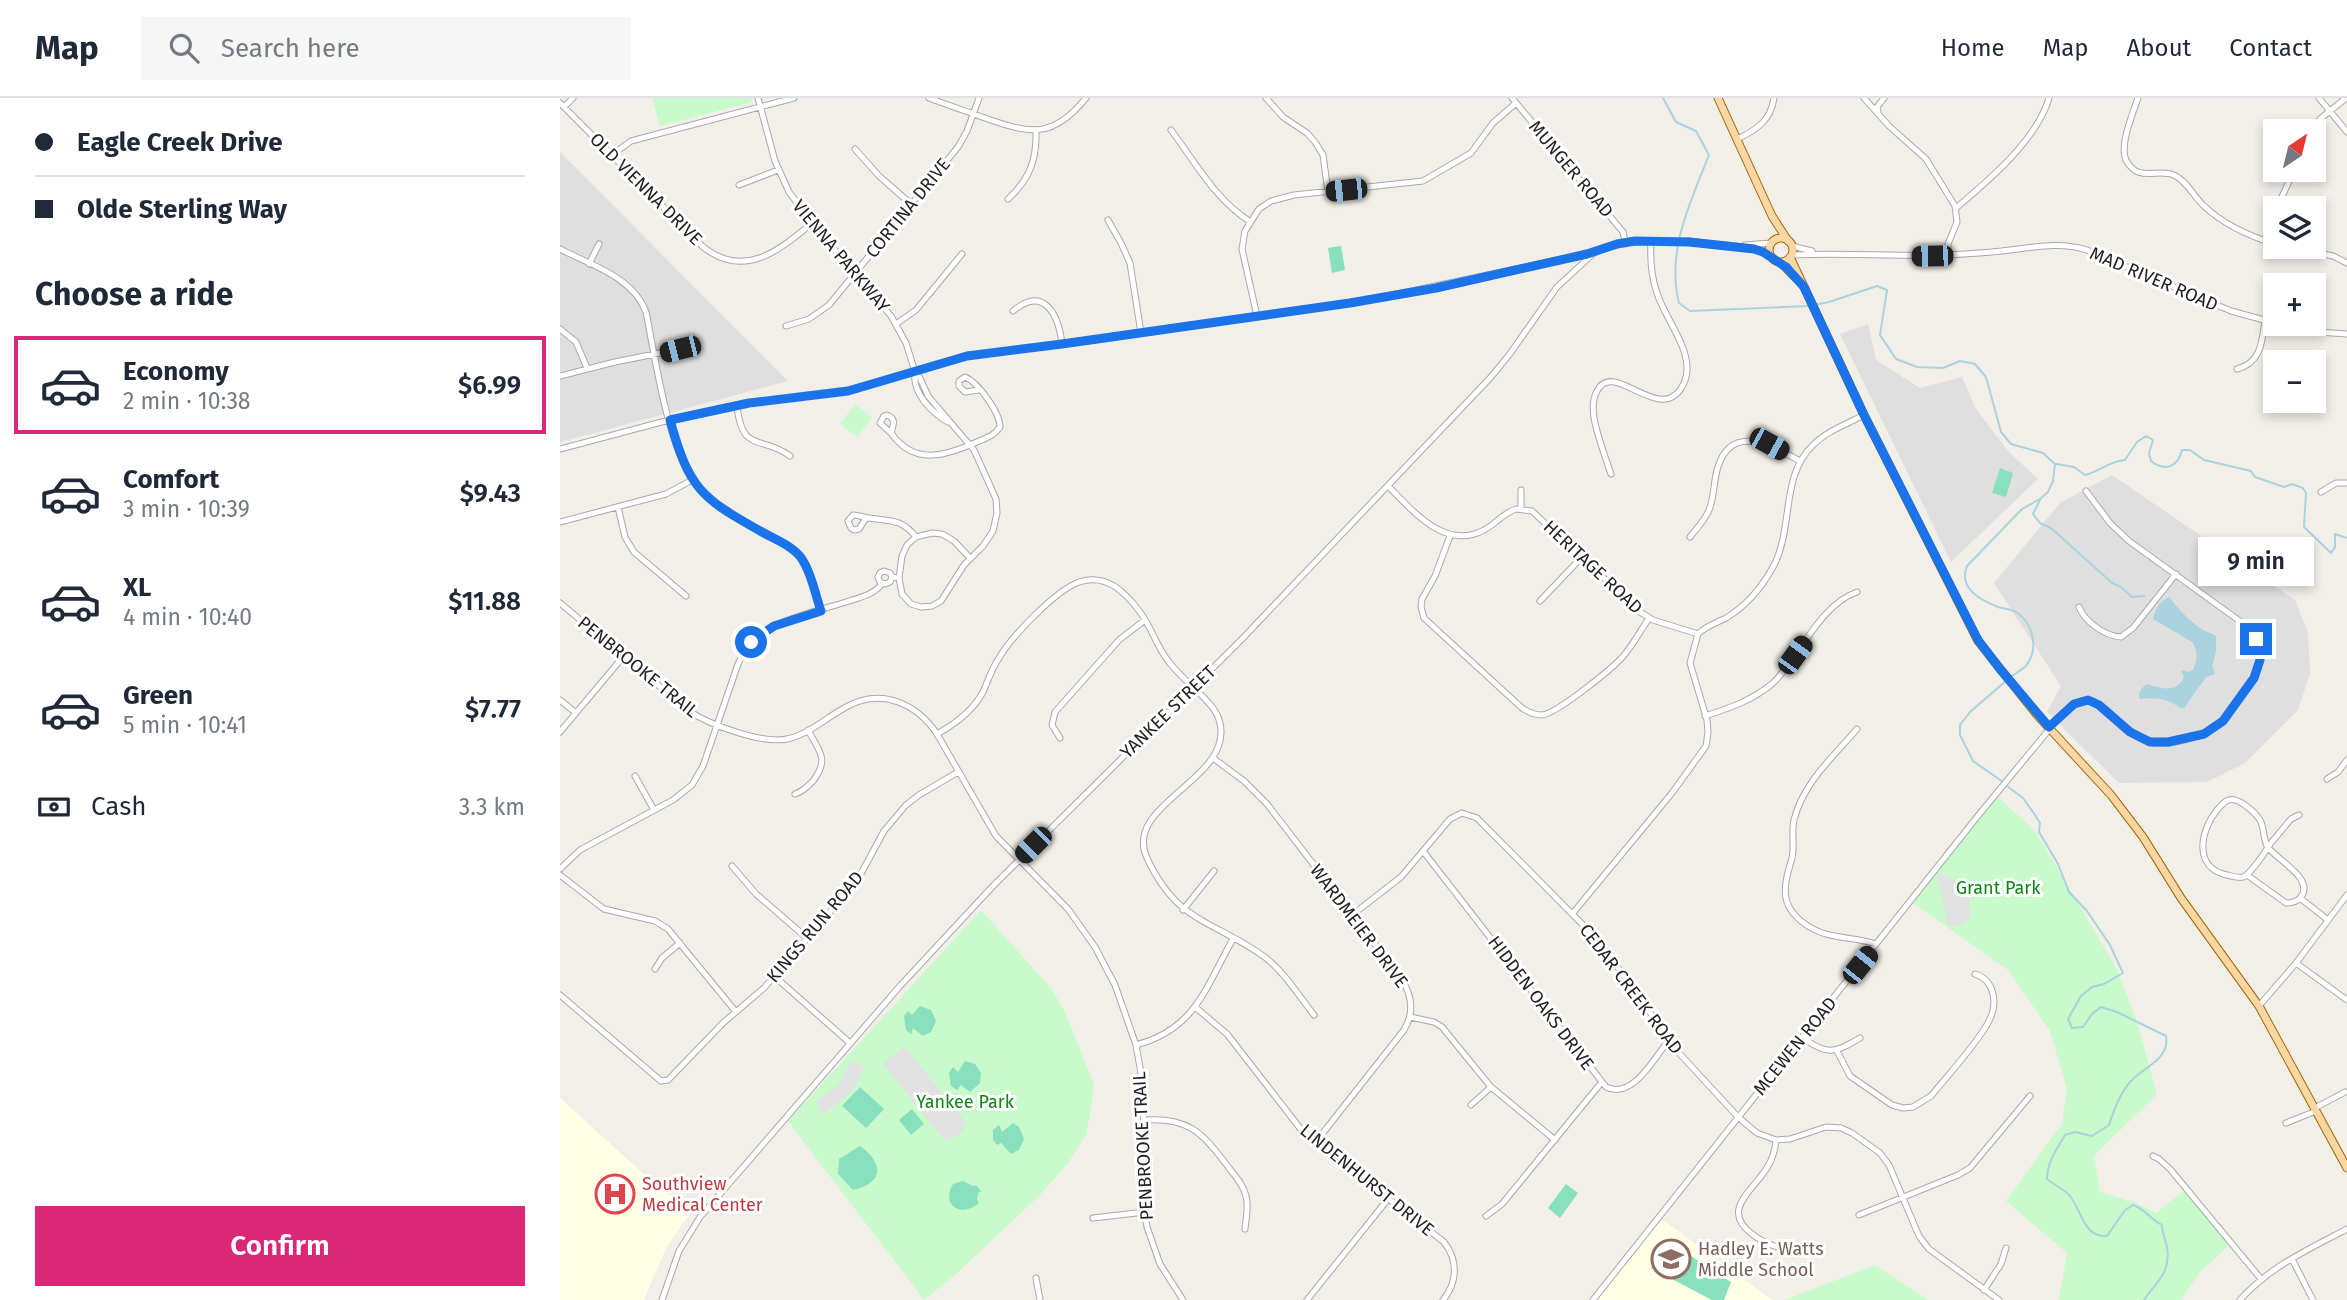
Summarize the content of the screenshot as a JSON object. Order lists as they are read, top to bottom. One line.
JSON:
{"streets":{"street":["MUNGER ROAD","OLD VIENNA DRIVE","CORTINA DRIVE","VIENNA PARKWAY","MAD RIVER ROAD","HERITAGE ROAD","PENBROOKE TRAIL","YANKEE STREET","WARDMEIER DRIVE","KINGS RUN ROAD","CEDAR CREEK ROAD","HIDDEN OAKS DRIVE","MCEWEN ROAD","LINDENHURST DRIVE"]},"crossings":[["OLD VIENNA DRIVE","VIENNA PARKWAY"],["CORTINA DRIVE","VIENNA PARKWAY"],["PENBROOKE TRAIL","YANKEE STREET"],["PENBROOKE TRAIL","KINGS RUN ROAD"],["WARDMEIER DRIVE","CEDAR CREEK ROAD"],["CEDAR CREEK ROAD","HIDDEN OAKS DRIVE"],["CEDAR CREEK ROAD","MCEWEN ROAD"]],"parks":["Grant Park","Yankee Park"],"places":{"hospital":["Southview Medical Center"],"school or university":["Hadley E. Watts Middle School"]},"north":"top right","page":{"header":"Map","search":"Search here","nav":["Home","Map","About","Contact"],"banner":["Eagle Creek Drive","Olde Sterling Way"],"map_buttons":["+","−"],"heading":"Choose a ride","list":[{"name":"Economy","note":"2 min · 10:38","value":"$6.99"},{"name":"Comfort","note":"3 min · 10:39","value":"$9.43"},{"name":"XL","note":"4 min · 10:40","value":"$11.88"},{"name":"Green","note":"5 min · 10:41","value":"$7.77"}],"bubble":"9 min","pay":["Cash","3.3 km"],"buttons":"Confirm"}}
